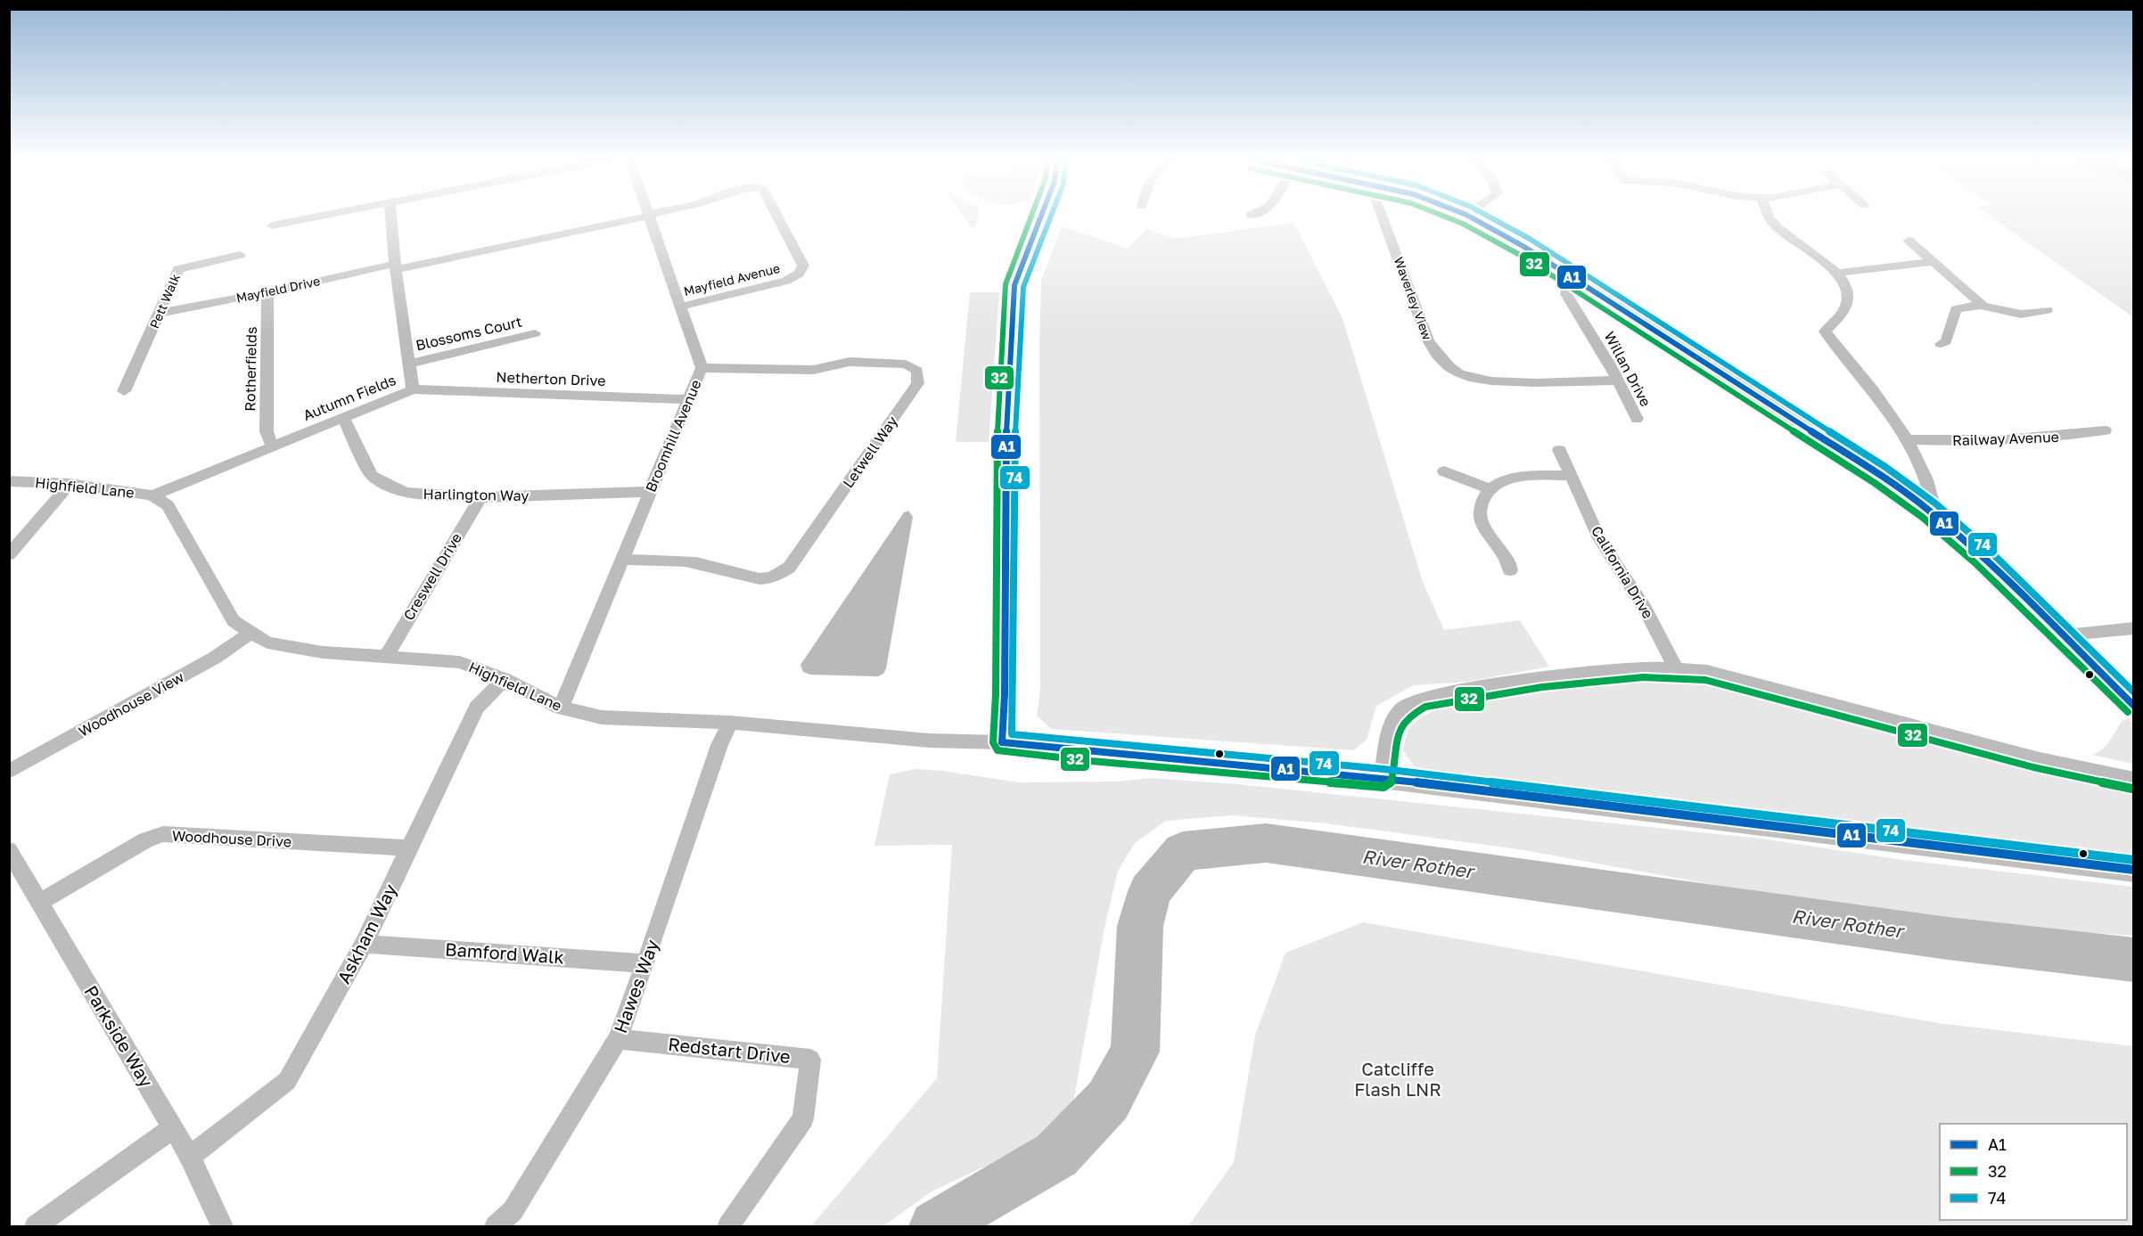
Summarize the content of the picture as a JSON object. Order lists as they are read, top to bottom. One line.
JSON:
{"streets":{"street":["Mayfield Avenue","Mayfield Drive","Waverley View","Pett Walk","Blossoms Court","Rotherfields","Willan Drive","Netherton Drive","Autumn Fields","Broomhill Avenue","Railway Avenue","Letwell Way","Highfield Lane","Harlington Way","California Drive","Creswell Drive","Woodhouse View","Woodhouse Drive","Askham Way","Bamford Walk","Hawes Way","Parkside Way","Redstart Drive"]},"crossings":[["Mayfield Avenue","Broomhill Avenue"],["Mayfield Drive","Pett Walk"],["Mayfield Drive","Rotherfields"],["Mayfield Drive","Autumn Fields"],["Waverley View","Willan Drive"],["Blossoms Court","Autumn Fields"],["Rotherfields","Autumn Fields"],["Netherton Drive","Autumn Fields"],["Netherton Drive","Broomhill Avenue"],["Autumn Fields","Highfield Lane"],["Autumn Fields","Harlington Way"],["Broomhill Avenue","Letwell Way"],["Broomhill Avenue","Highfield Lane"],["Broomhill Avenue","Harlington Way"],["Highfield Lane","Creswell Drive"],["Highfield Lane","Woodhouse View"],["Highfield Lane","Askham Way"],["Highfield Lane","Hawes Way"],["Harlington Way","Creswell Drive"],["Woodhouse Drive","Askham Way"],["Woodhouse Drive","Parkside Way"],["Askham Way","Bamford Walk"],["Askham Way","Parkside Way"],["Bamford Walk","Hawes Way"],["Hawes Way","Redstart Drive"]],"water":["River Rother"],"parks":["Catcliffe Flash LNR"],"lines":["transit line A1","transit line 32","transit line 74"],"legend":["A1","32","74"]}
